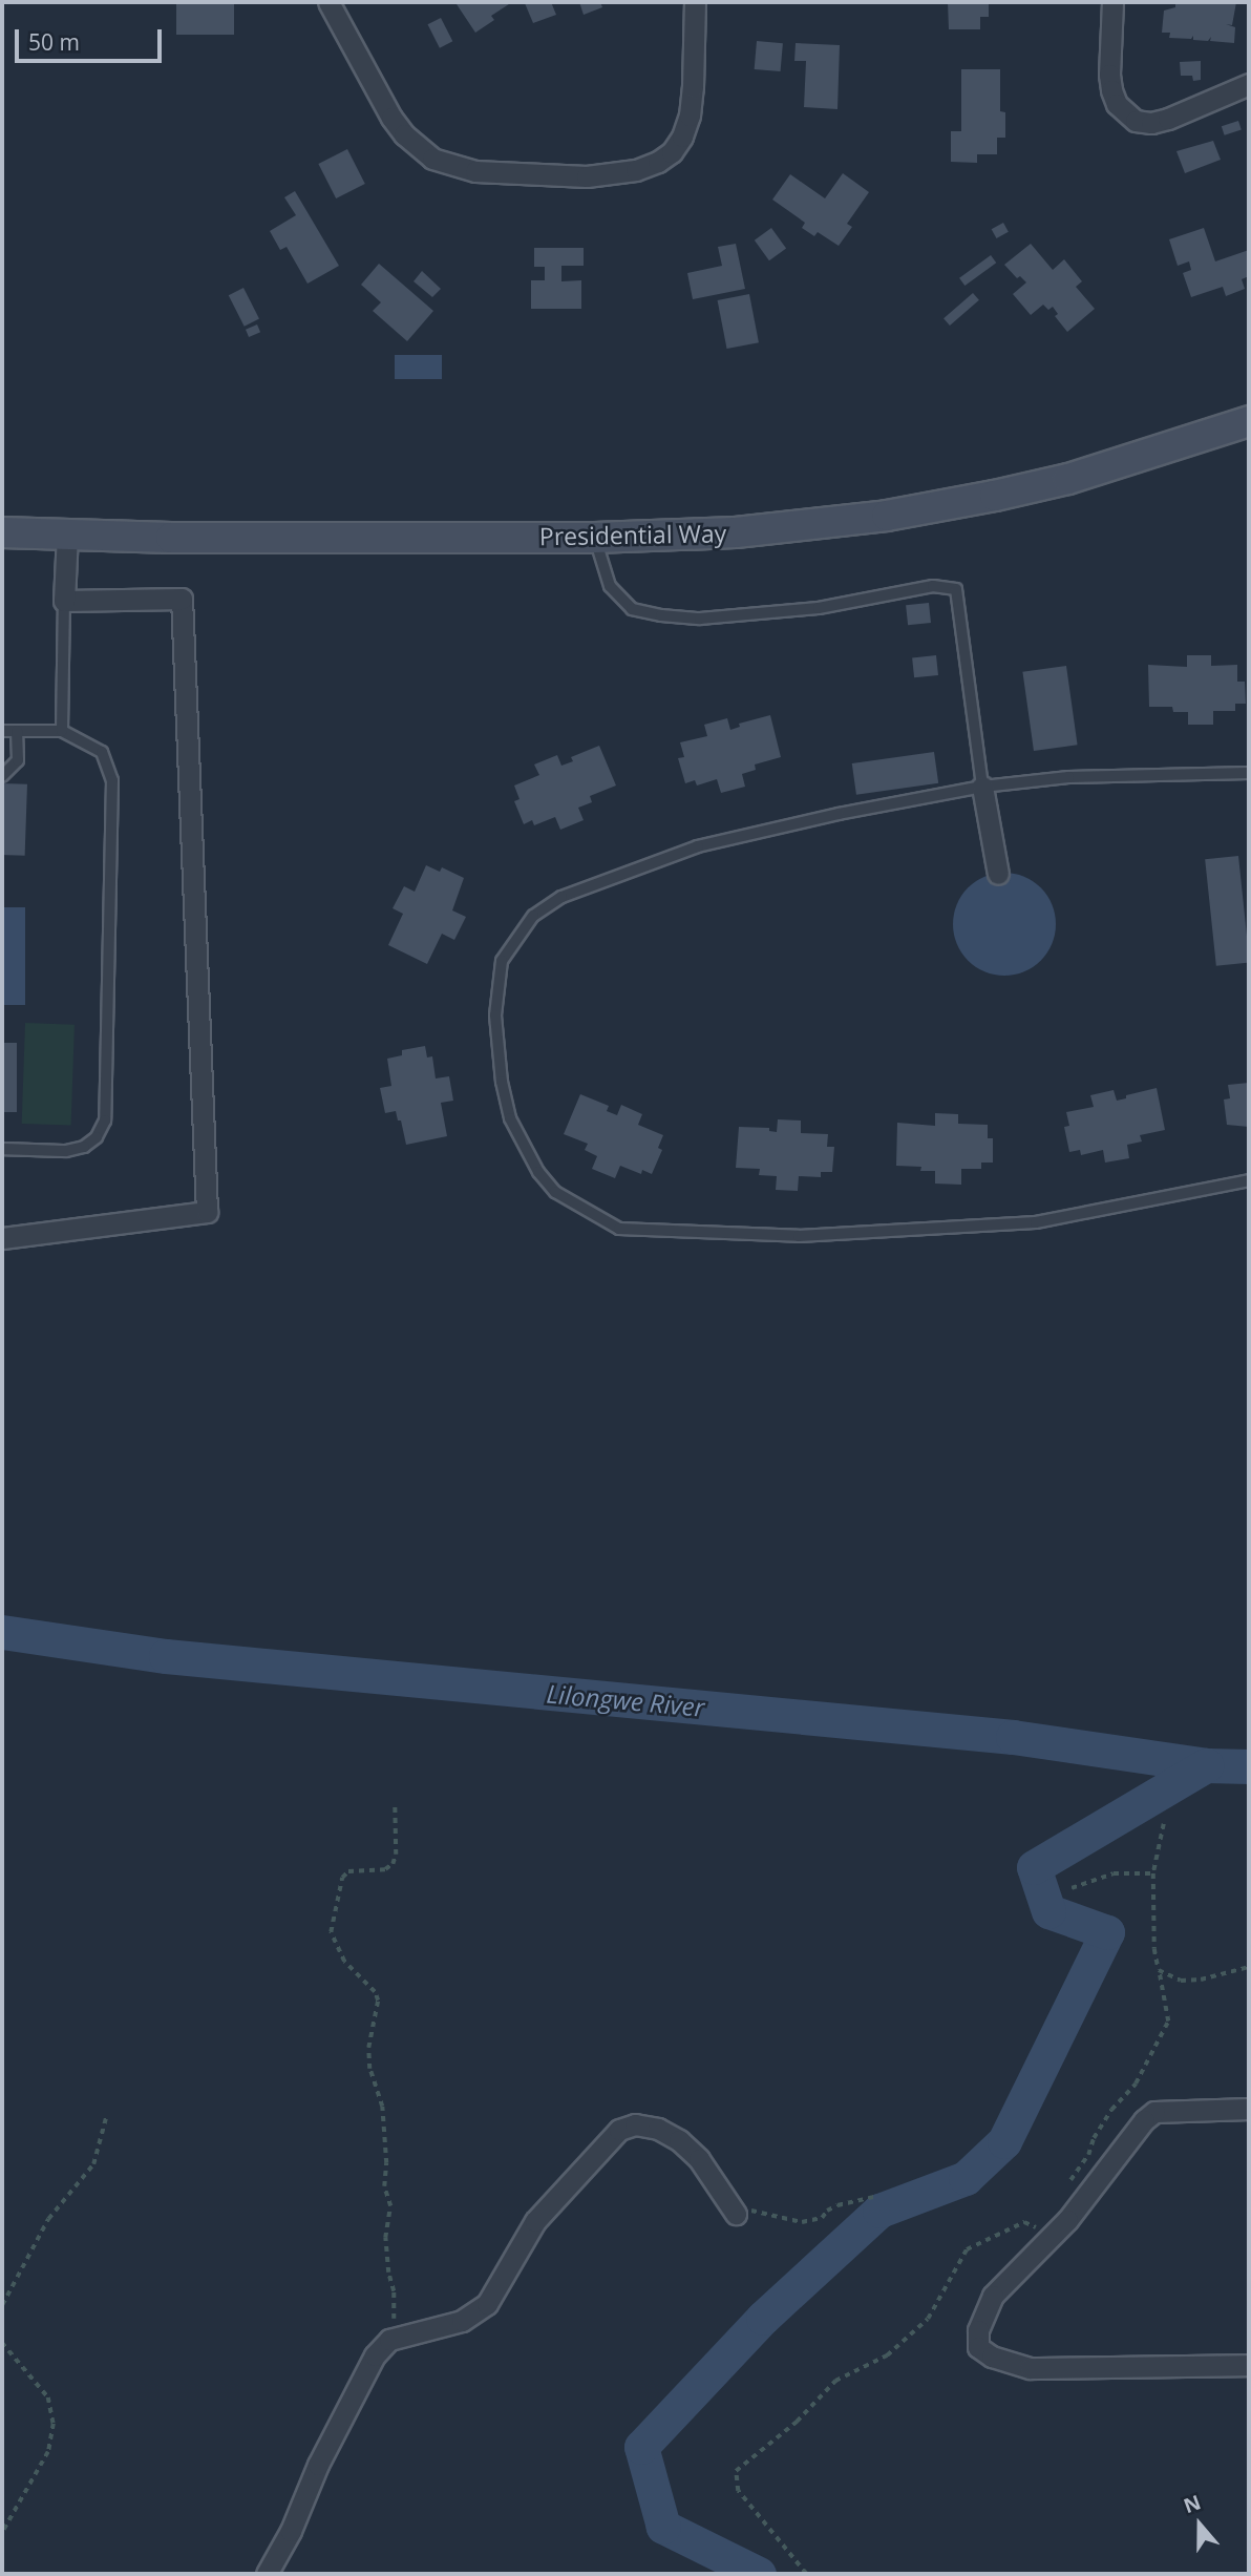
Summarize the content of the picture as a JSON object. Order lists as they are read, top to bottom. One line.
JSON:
{"streets":{"main road":["Presidential Way"]},"water":["Lilongwe River"],"scale_bar":"50 m","north":"top"}
